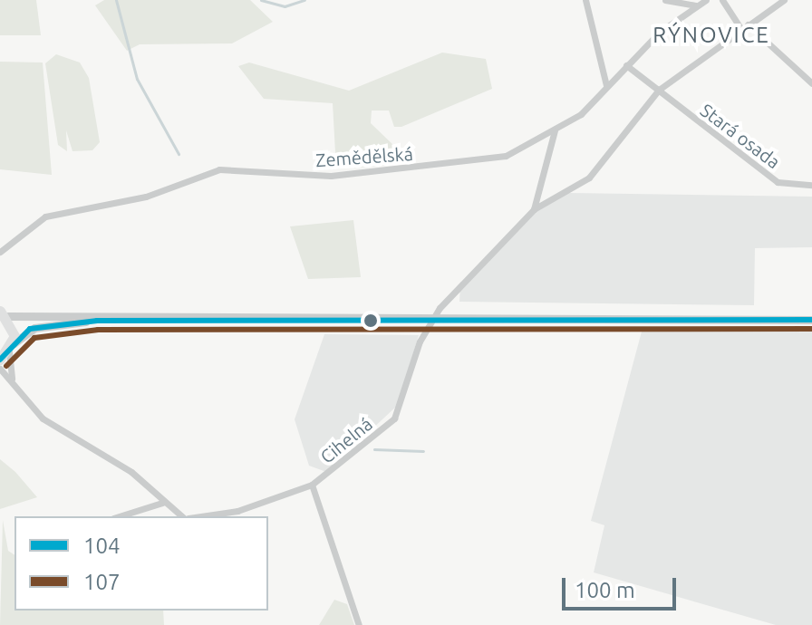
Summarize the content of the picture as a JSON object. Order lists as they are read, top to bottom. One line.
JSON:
{"streets":{"street":["Stará osada","Zemědělská","Cihelná"]},"crossings":[["Stará osada","Zemědělská"]],"districts":["RÝNOVICE"],"lines":["transit line 104","transit line 107"],"legend":["104","107"],"scale_bar":"100 m"}
